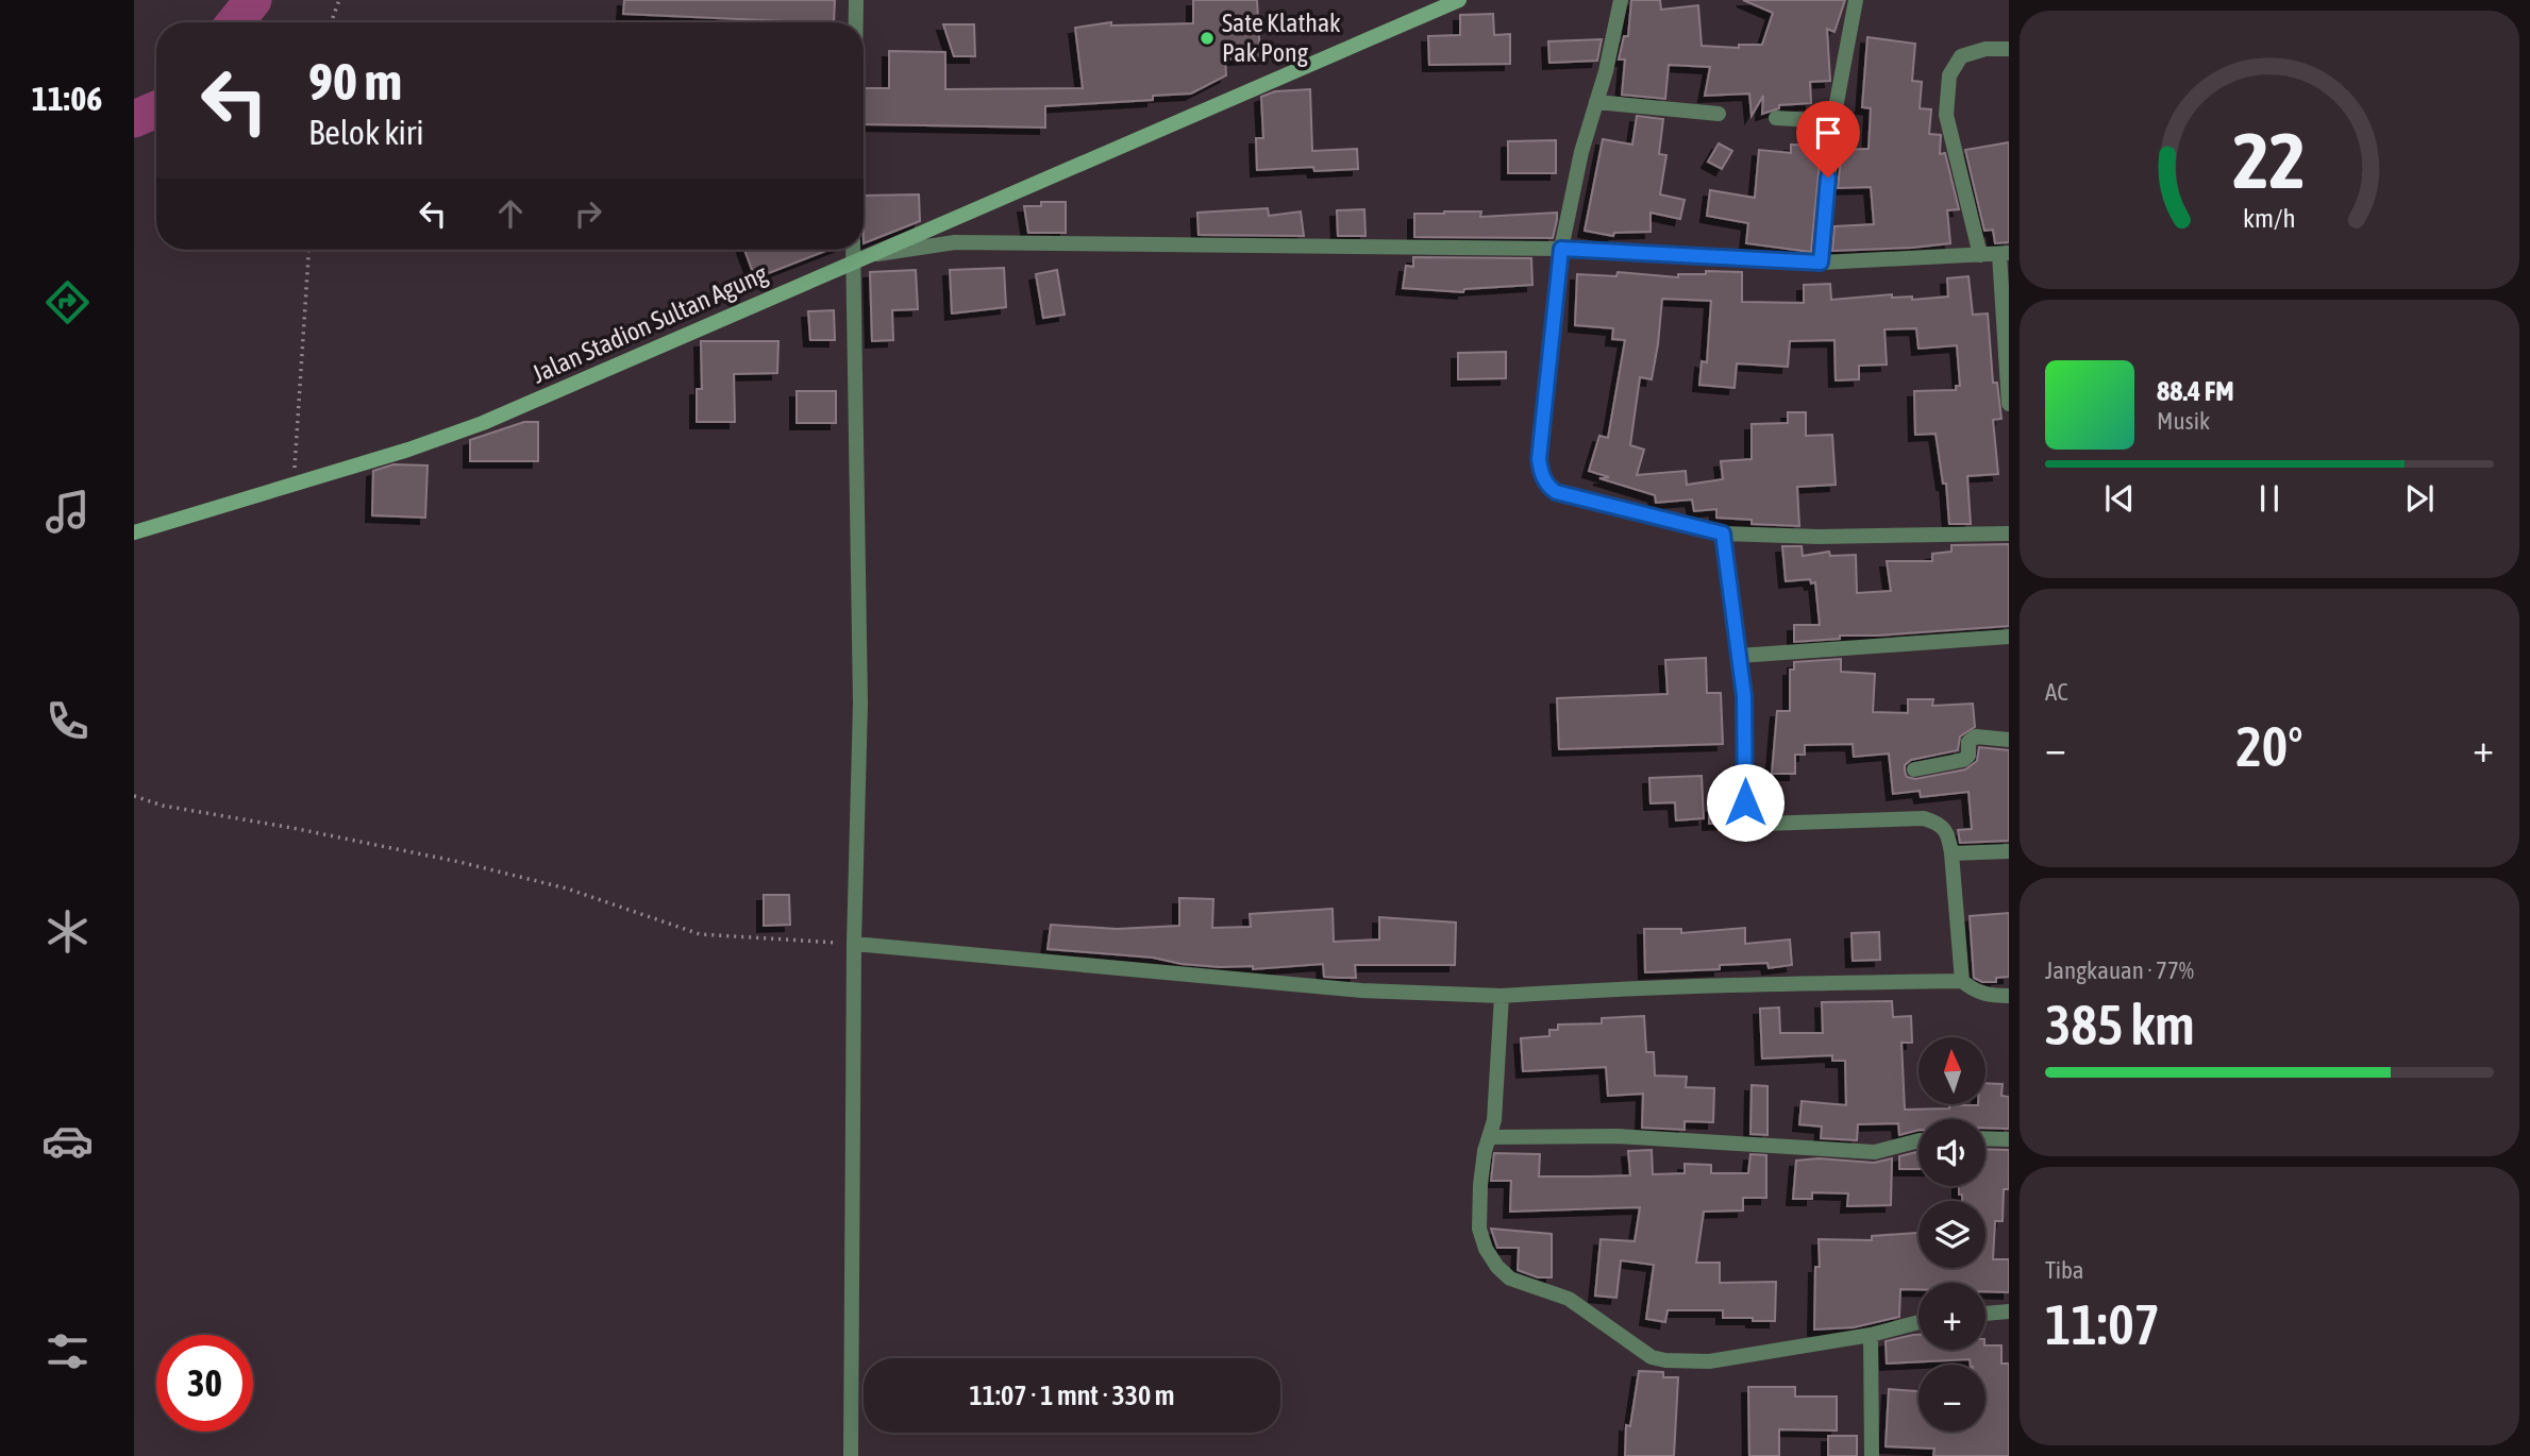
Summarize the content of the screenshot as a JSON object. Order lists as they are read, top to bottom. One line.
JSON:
{"streets":{"main road":["Jalan Stadion Sultan Agung"]},"places":["Sate Klathak Pak Pong"],"north":"top","page":{"tabs":"11:06","turn":["90 m","Belok kiri"],"song":["88.4 FM","Musik"],"tile":["AC",["Jangkauan · 77%","385 km"],["Tiba","11:07"]],"heat":["−","20°","+"],"map_buttons":["+","−"],"limit":"30","trip":"11:07 · 1 mnt · 330 m","gauge":["22","km/h"]}}
